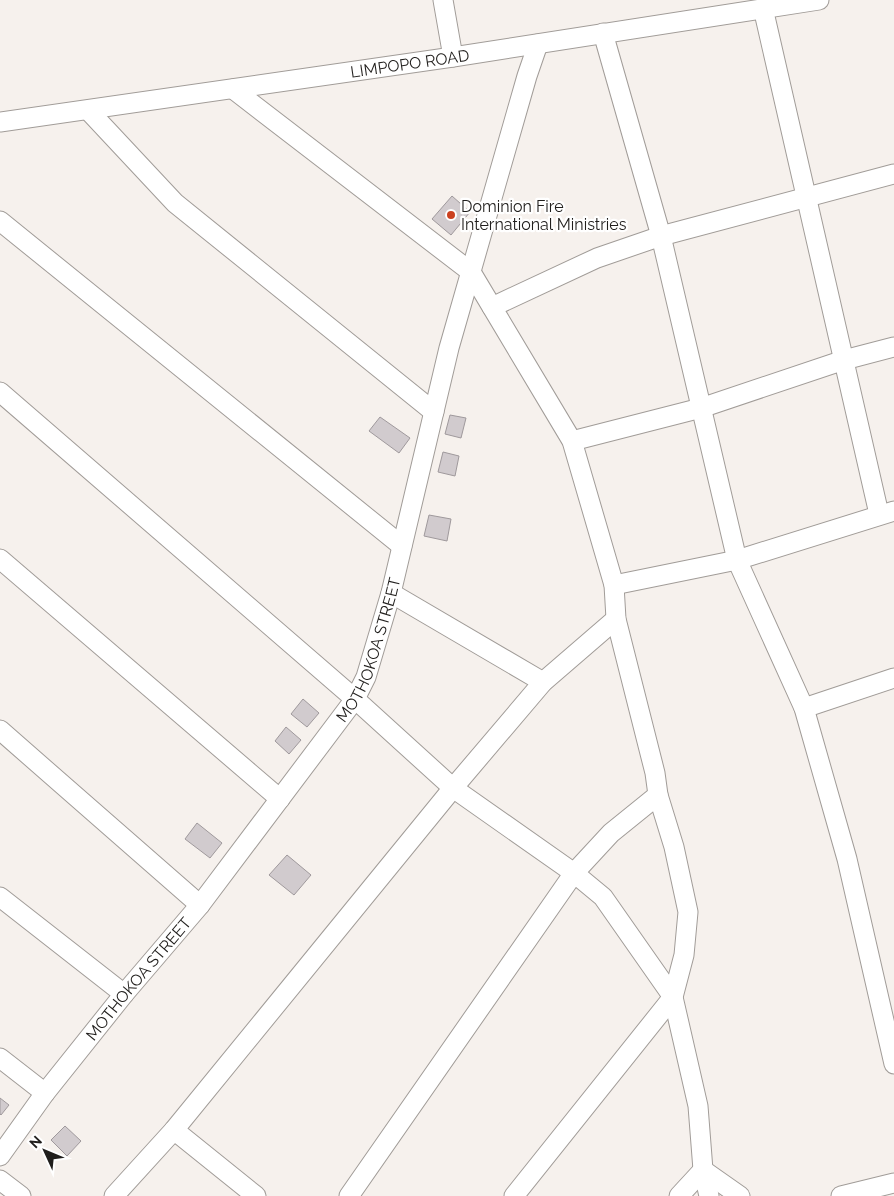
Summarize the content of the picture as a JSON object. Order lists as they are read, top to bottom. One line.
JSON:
{"streets":{"street":["LIMPOPO ROAD","MOTHOKOA STREET"]},"crossings":[["LIMPOPO ROAD","MOTHOKOA STREET"]],"places":["Dominion Fire International Ministries"],"north":"top left"}
